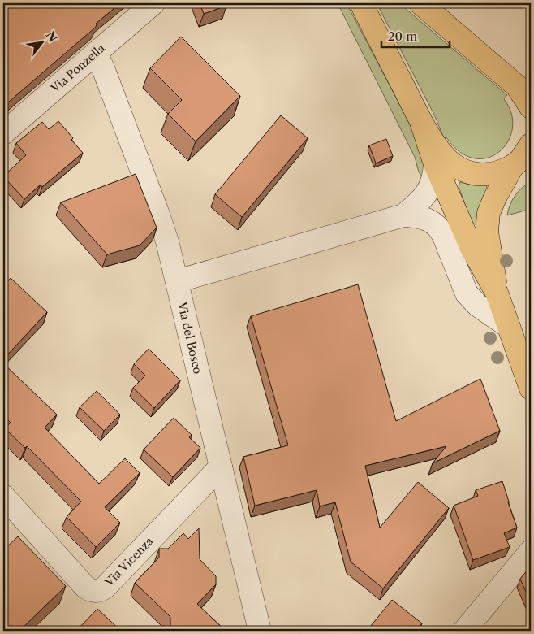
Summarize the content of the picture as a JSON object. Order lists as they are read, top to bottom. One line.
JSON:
{"streets":{"street":["Via Ponzella","Via del Bosco","Via Vicenza"]},"crossings":[["Via Ponzella","Via del Bosco"],["Via del Bosco","Via Vicenza"]],"scale_bar":"20 m","north":"top right"}
